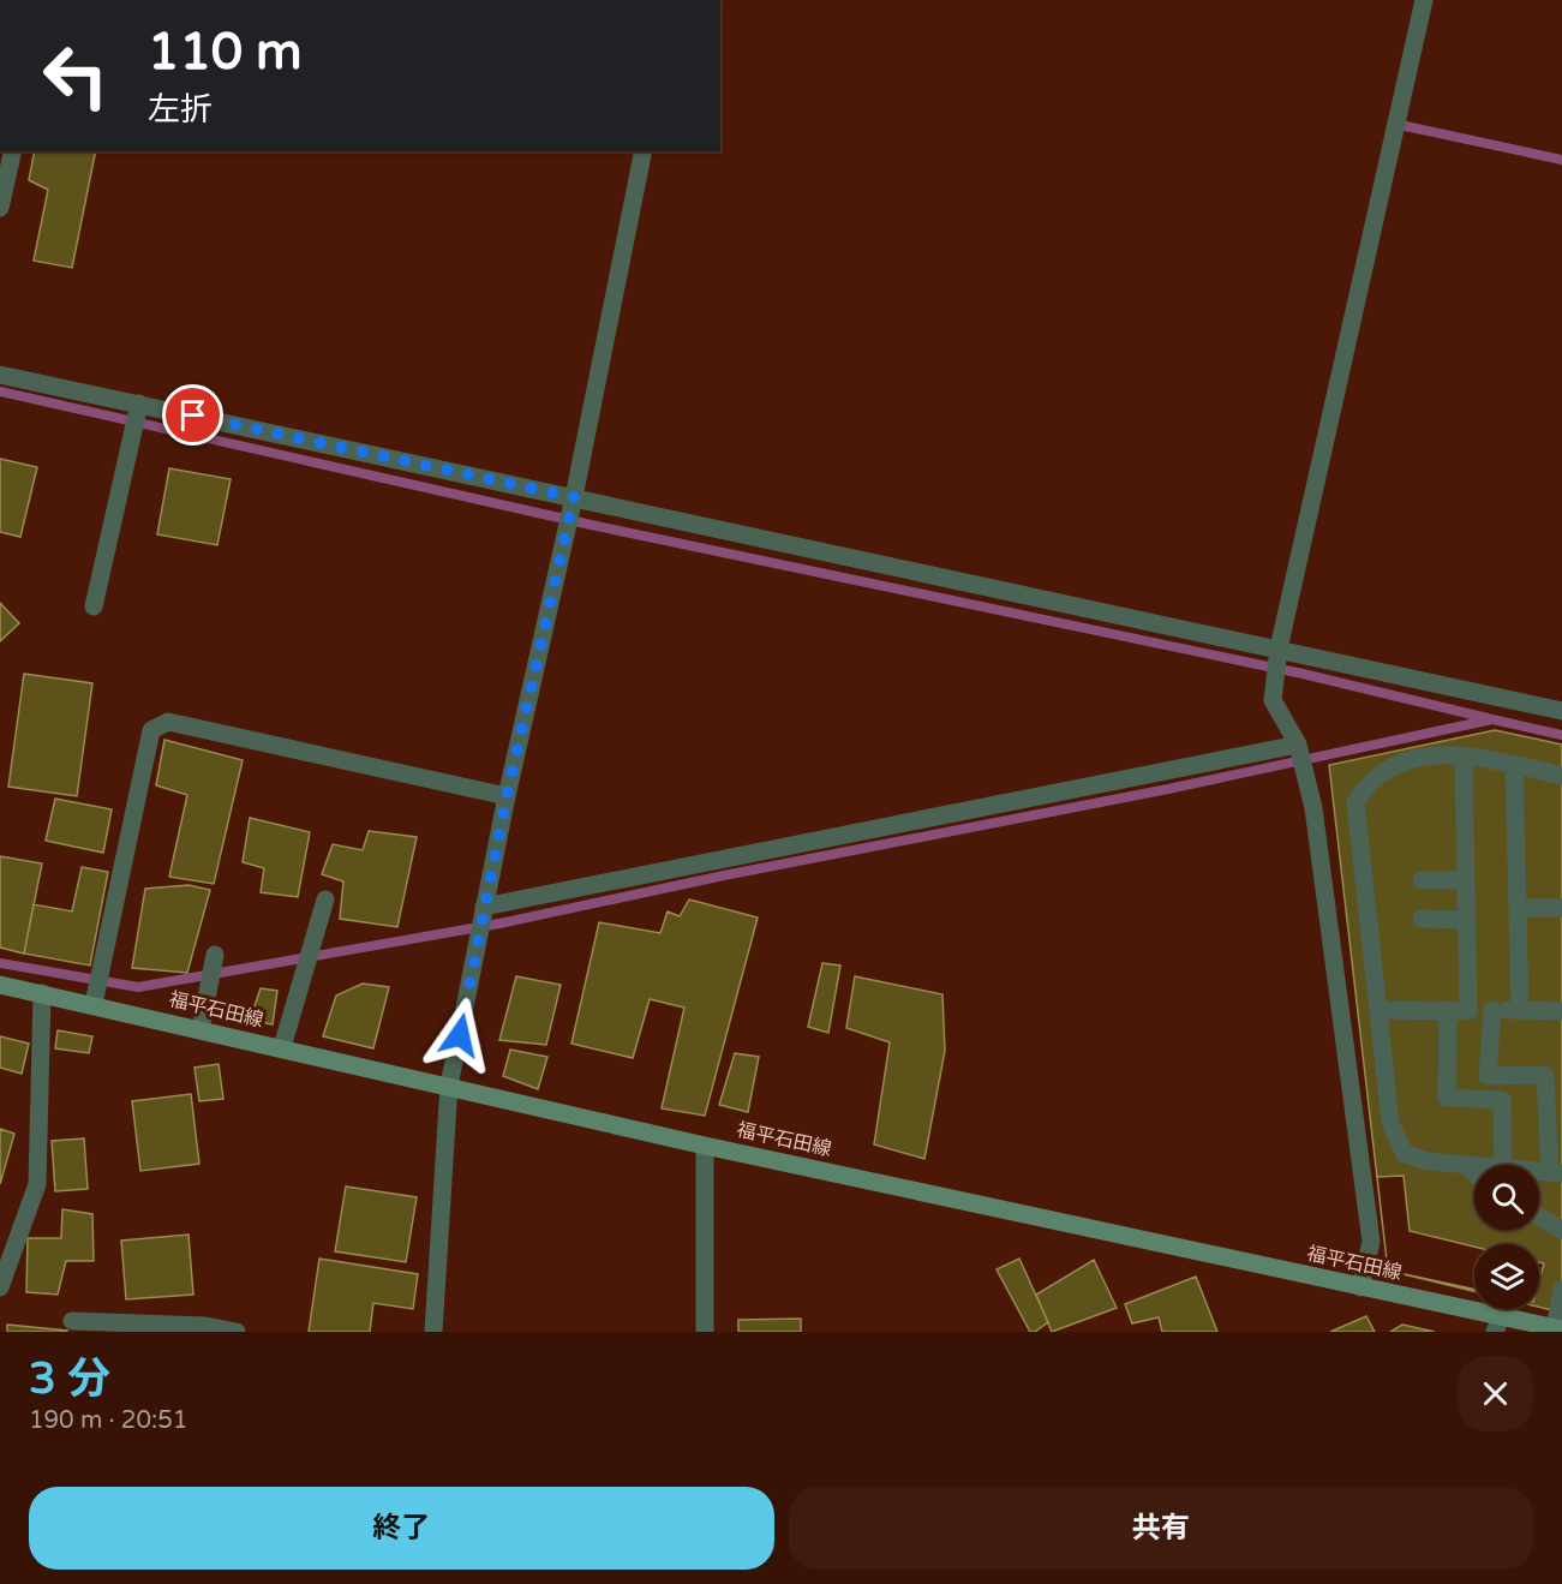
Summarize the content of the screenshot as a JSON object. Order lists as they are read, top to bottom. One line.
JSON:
{"streets":{"main road":["福平石田線"]},"page":{"turn":["110 m","左折"],"heading":["3 分","190 m · 20:51"],"buttons":["終了","共有"]}}
